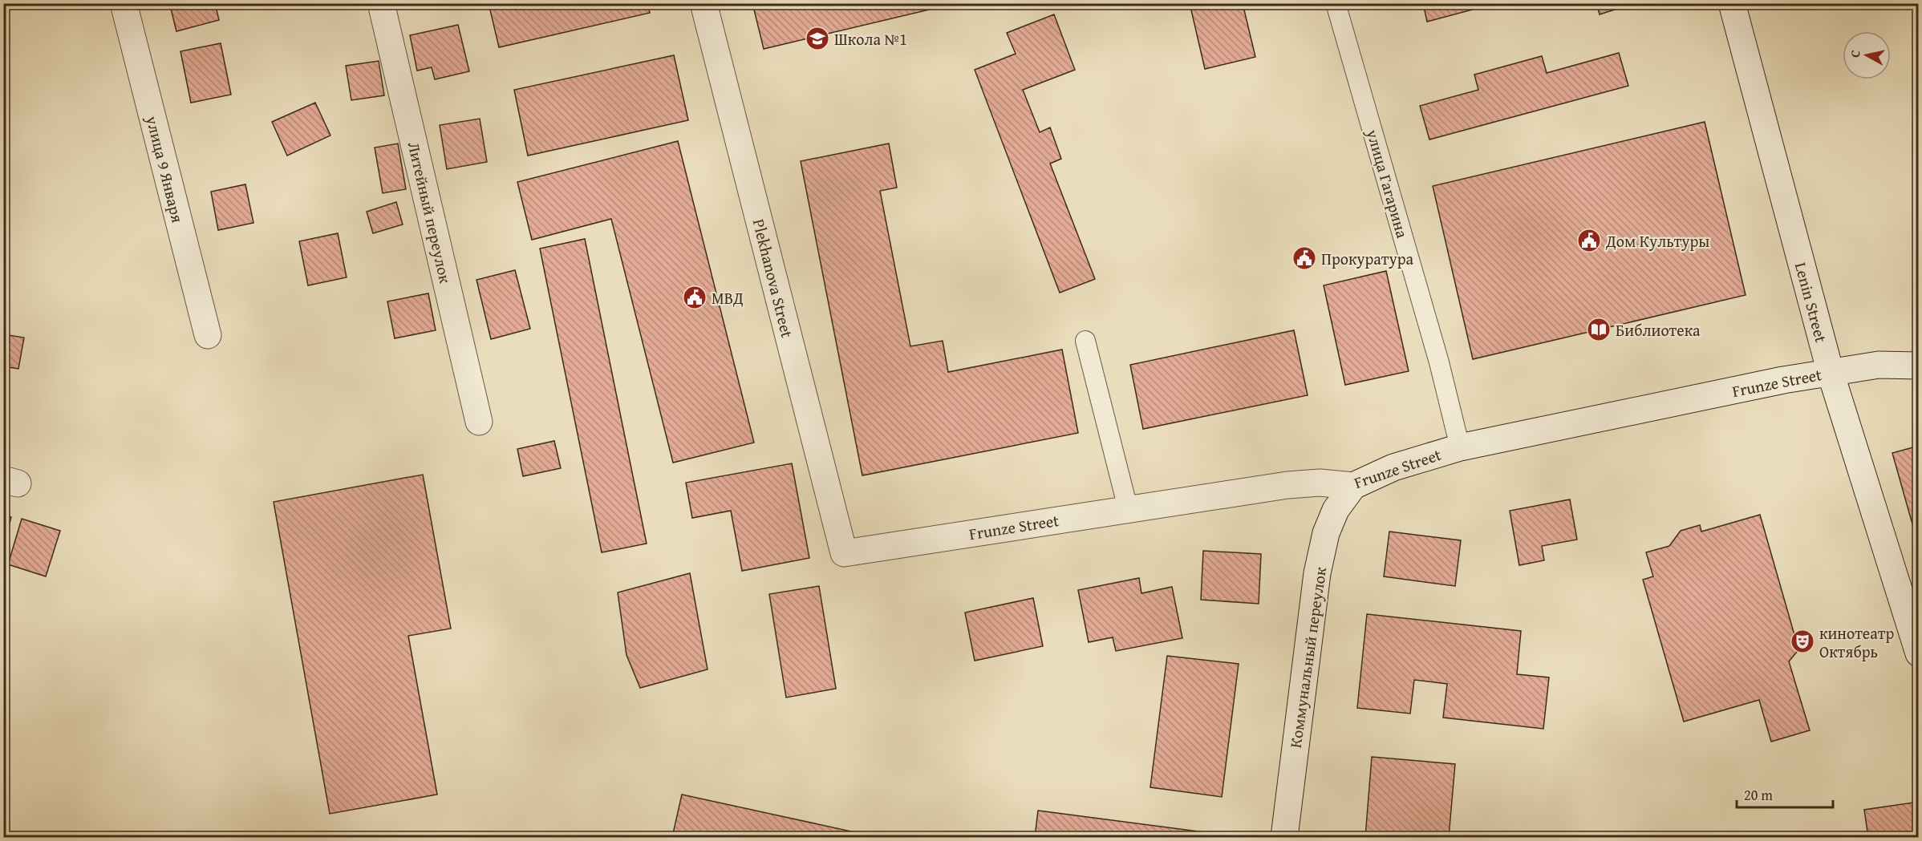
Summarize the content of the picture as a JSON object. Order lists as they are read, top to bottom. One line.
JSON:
{"streets":{"street":["улица 9 Января","Литейный переулок","Plekhanova Street","Lenin Street","Frunze Street","Коммунальный переулок"],"lane":["улица Гагарина"]},"crossings":[["улица Гагарина","Frunze Street"],["Plekhanova Street","Frunze Street"],["Lenin Street","Frunze Street"],["Frunze Street","Коммунальный переулок"]],"places":{"school or university":["Школа №1"],"public building":["Дом Культуры","Прокуратура","МВД"],"library":["Библиотека"],"theatre":["кинотеатр Октябрь"]},"scale_bar":"20 m","north":"left"}
